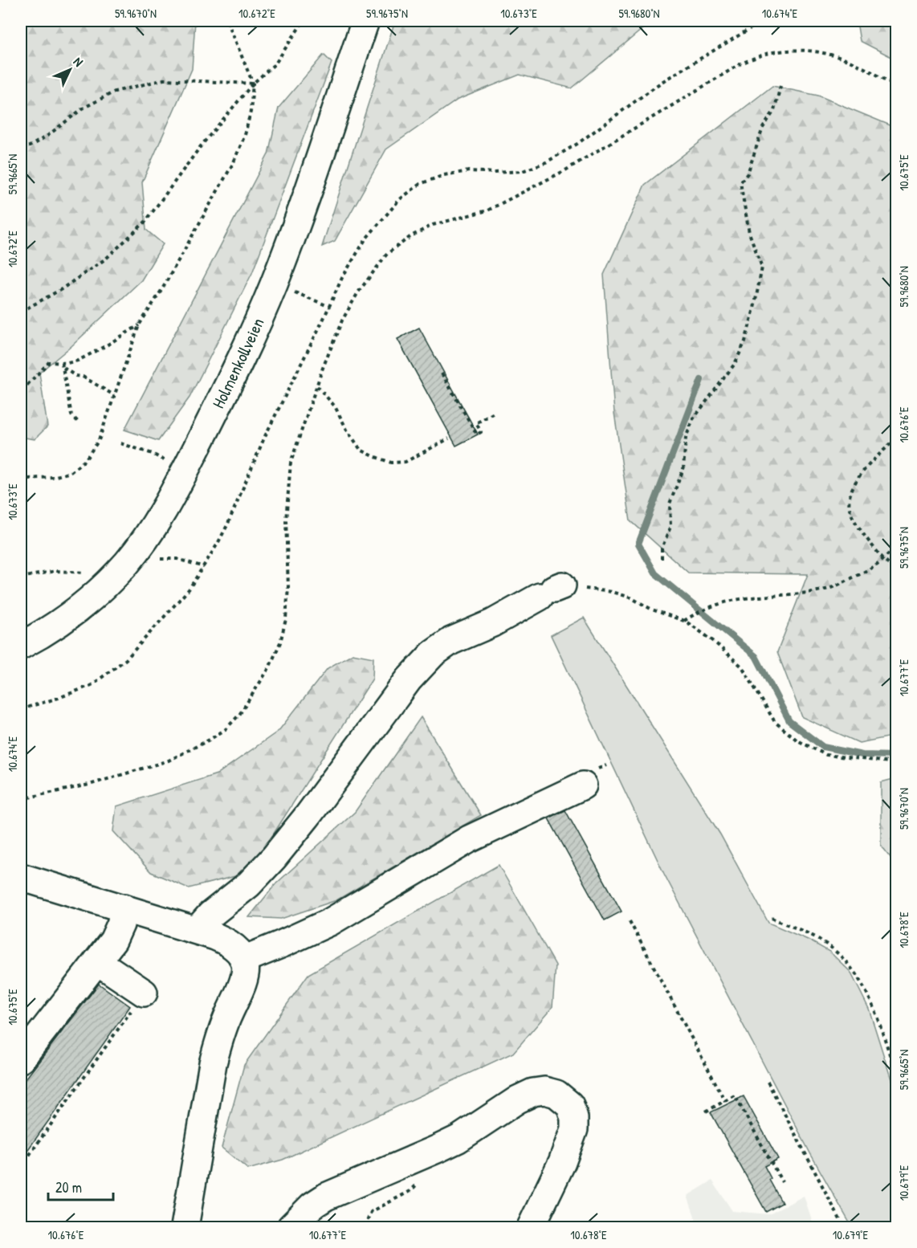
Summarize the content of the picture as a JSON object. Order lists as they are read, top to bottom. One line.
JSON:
{"streets":{"main road":["Holmenkollveien"]},"scale_bar":"20 m","north":"top right","coordinates":["59.9670°N","10.672°E","59.9675°N","10.673°E","59.9680°N","10.674°E","10.675°E","59.9665°N","10.676°E","10.677°E","10.678°E","10.679°E"]}
